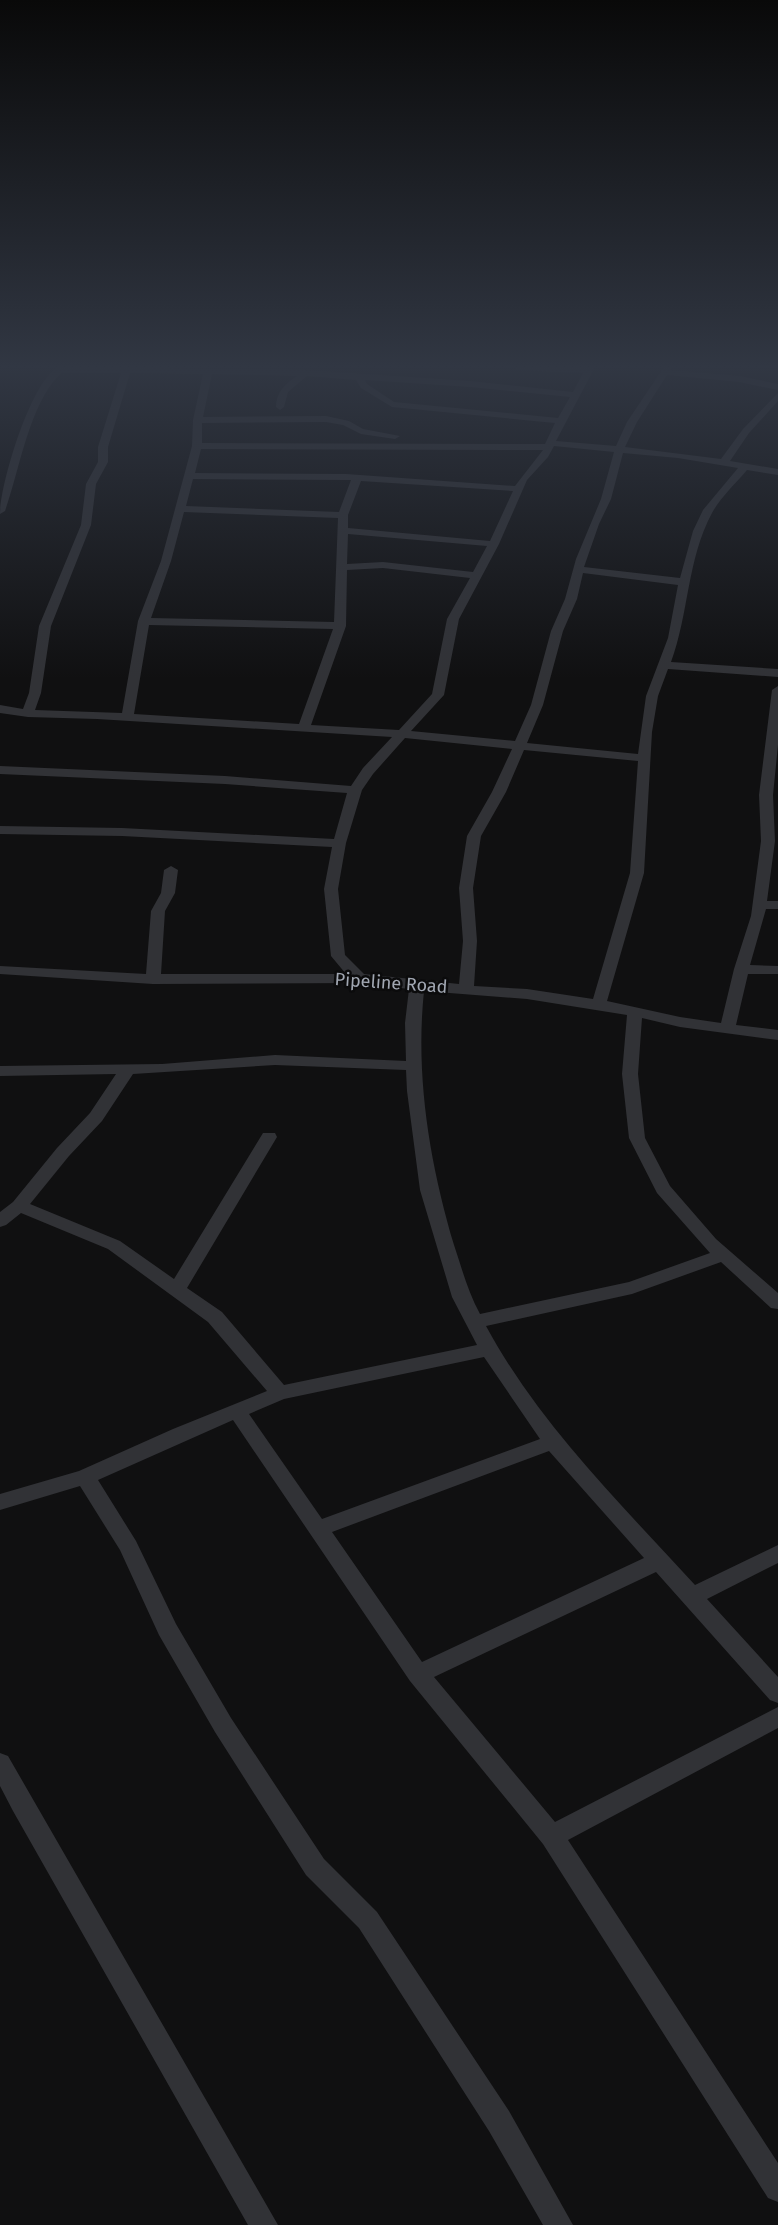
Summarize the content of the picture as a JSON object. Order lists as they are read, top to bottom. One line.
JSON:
{"streets":{"street":["Pipeline Road"]}}
